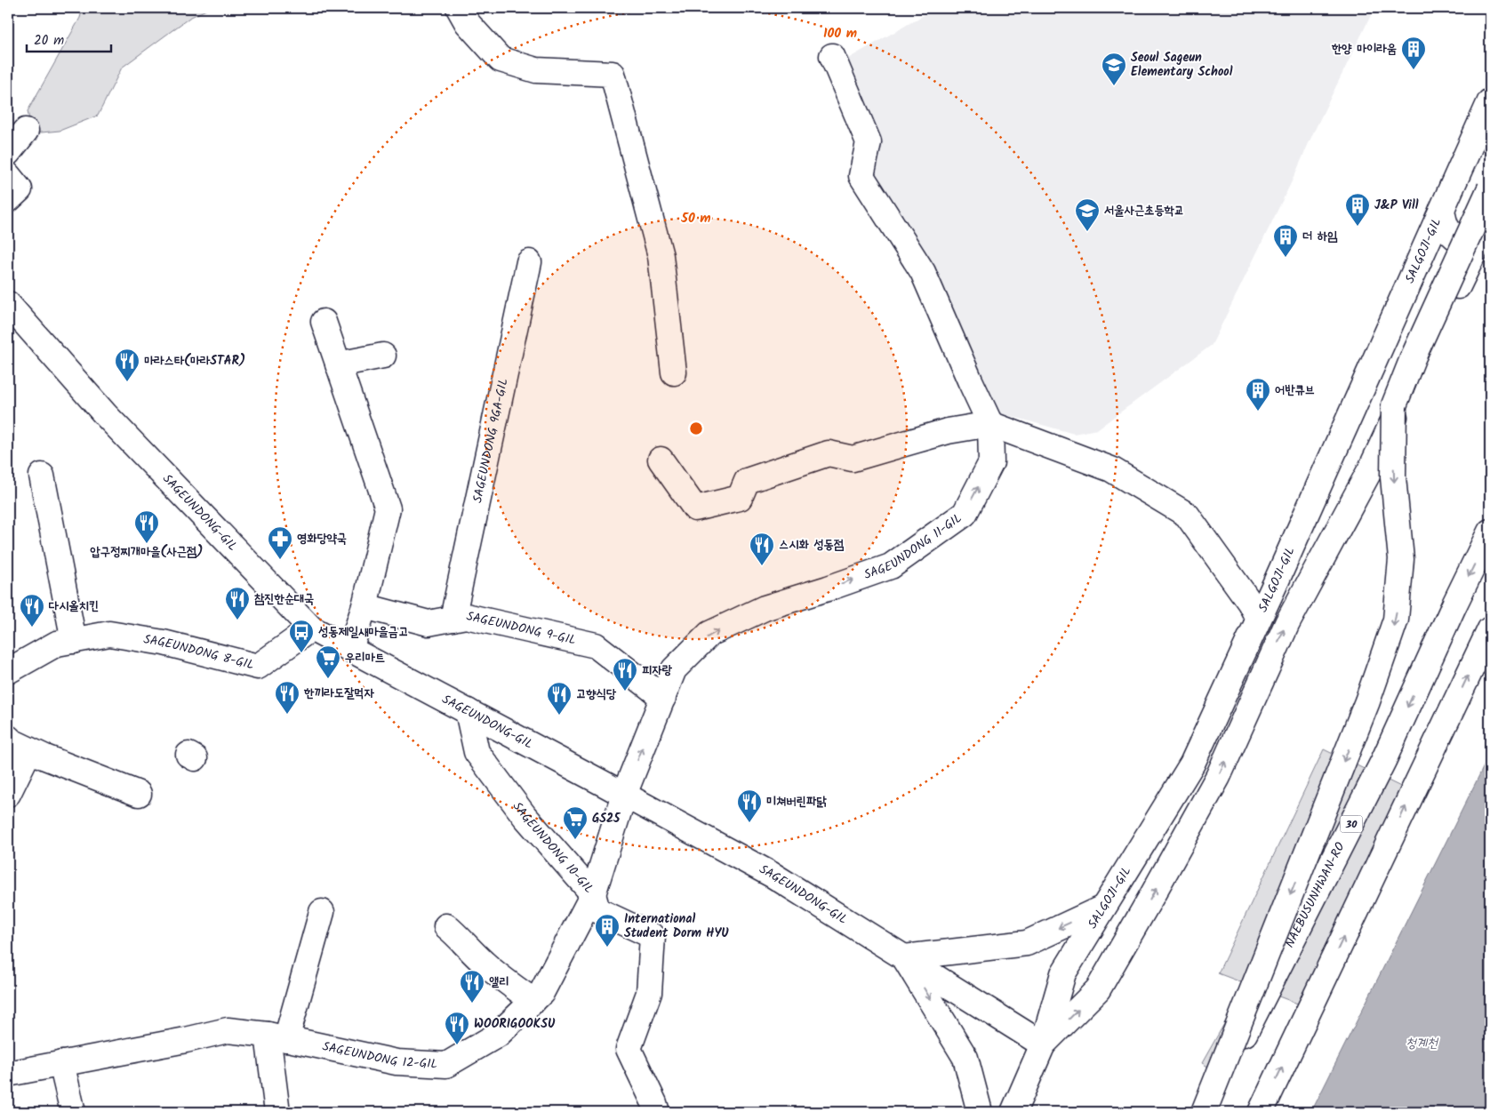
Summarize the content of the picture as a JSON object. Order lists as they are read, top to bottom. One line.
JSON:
{"streets":{"main road":["SALGOJI-GIL","SAGEUNDONG 9GA-GIL","SAGEUNDONG-GIL","SAGEUNDONG 11-GIL","SAGEUNDONG 9-GIL","SAGEUNDONG 8-GIL","30","SAGEUNDONG 10-GIL","NAEBUSUNHWAN-RO","SAGEUNDONG 12-GIL"]},"crossings":[["SALGOJI-GIL","SAGEUNDONG-GIL"],["SAGEUNDONG 9GA-GIL","SAGEUNDONG 9-GIL"],["SAGEUNDONG-GIL","SAGEUNDONG 11-GIL"],["SAGEUNDONG-GIL","SAGEUNDONG 8-GIL"],["SAGEUNDONG-GIL","SAGEUNDONG 10-GIL"],["SAGEUNDONG-GIL","SAGEUNDONG 12-GIL"],["SAGEUNDONG 11-GIL","SAGEUNDONG 9-GIL"],["SAGEUNDONG 11-GIL","SAGEUNDONG 12-GIL"],["SAGEUNDONG 10-GIL","SAGEUNDONG 12-GIL"]],"one_way":["SAGEUNDONG 11-GIL"],"water":["청계천"],"places":{"building":["한양 마이라움","J&P Vill","더 하임","어반큐브","International Student Dorm HYU"],"school or university":["Seoul Sageun Elementary School","서울사근초등학교"],"restaurant":["마라스타(마라STAR)","압구정찌개마을(사근점)","스시화 성동점","참진한순대국","다시올치킨","피자랑","한끼라도잘먹자","고향식당","미쳐버린파닭","앨리","WOORIGOOKSU"],"pharmacy":["영화당약국"],"bus stop":["성동제일새마을금고"],"supermarket":["우리마트","GS25"]},"scale_bar":"20 m","rings":["100 m","50 m"]}
